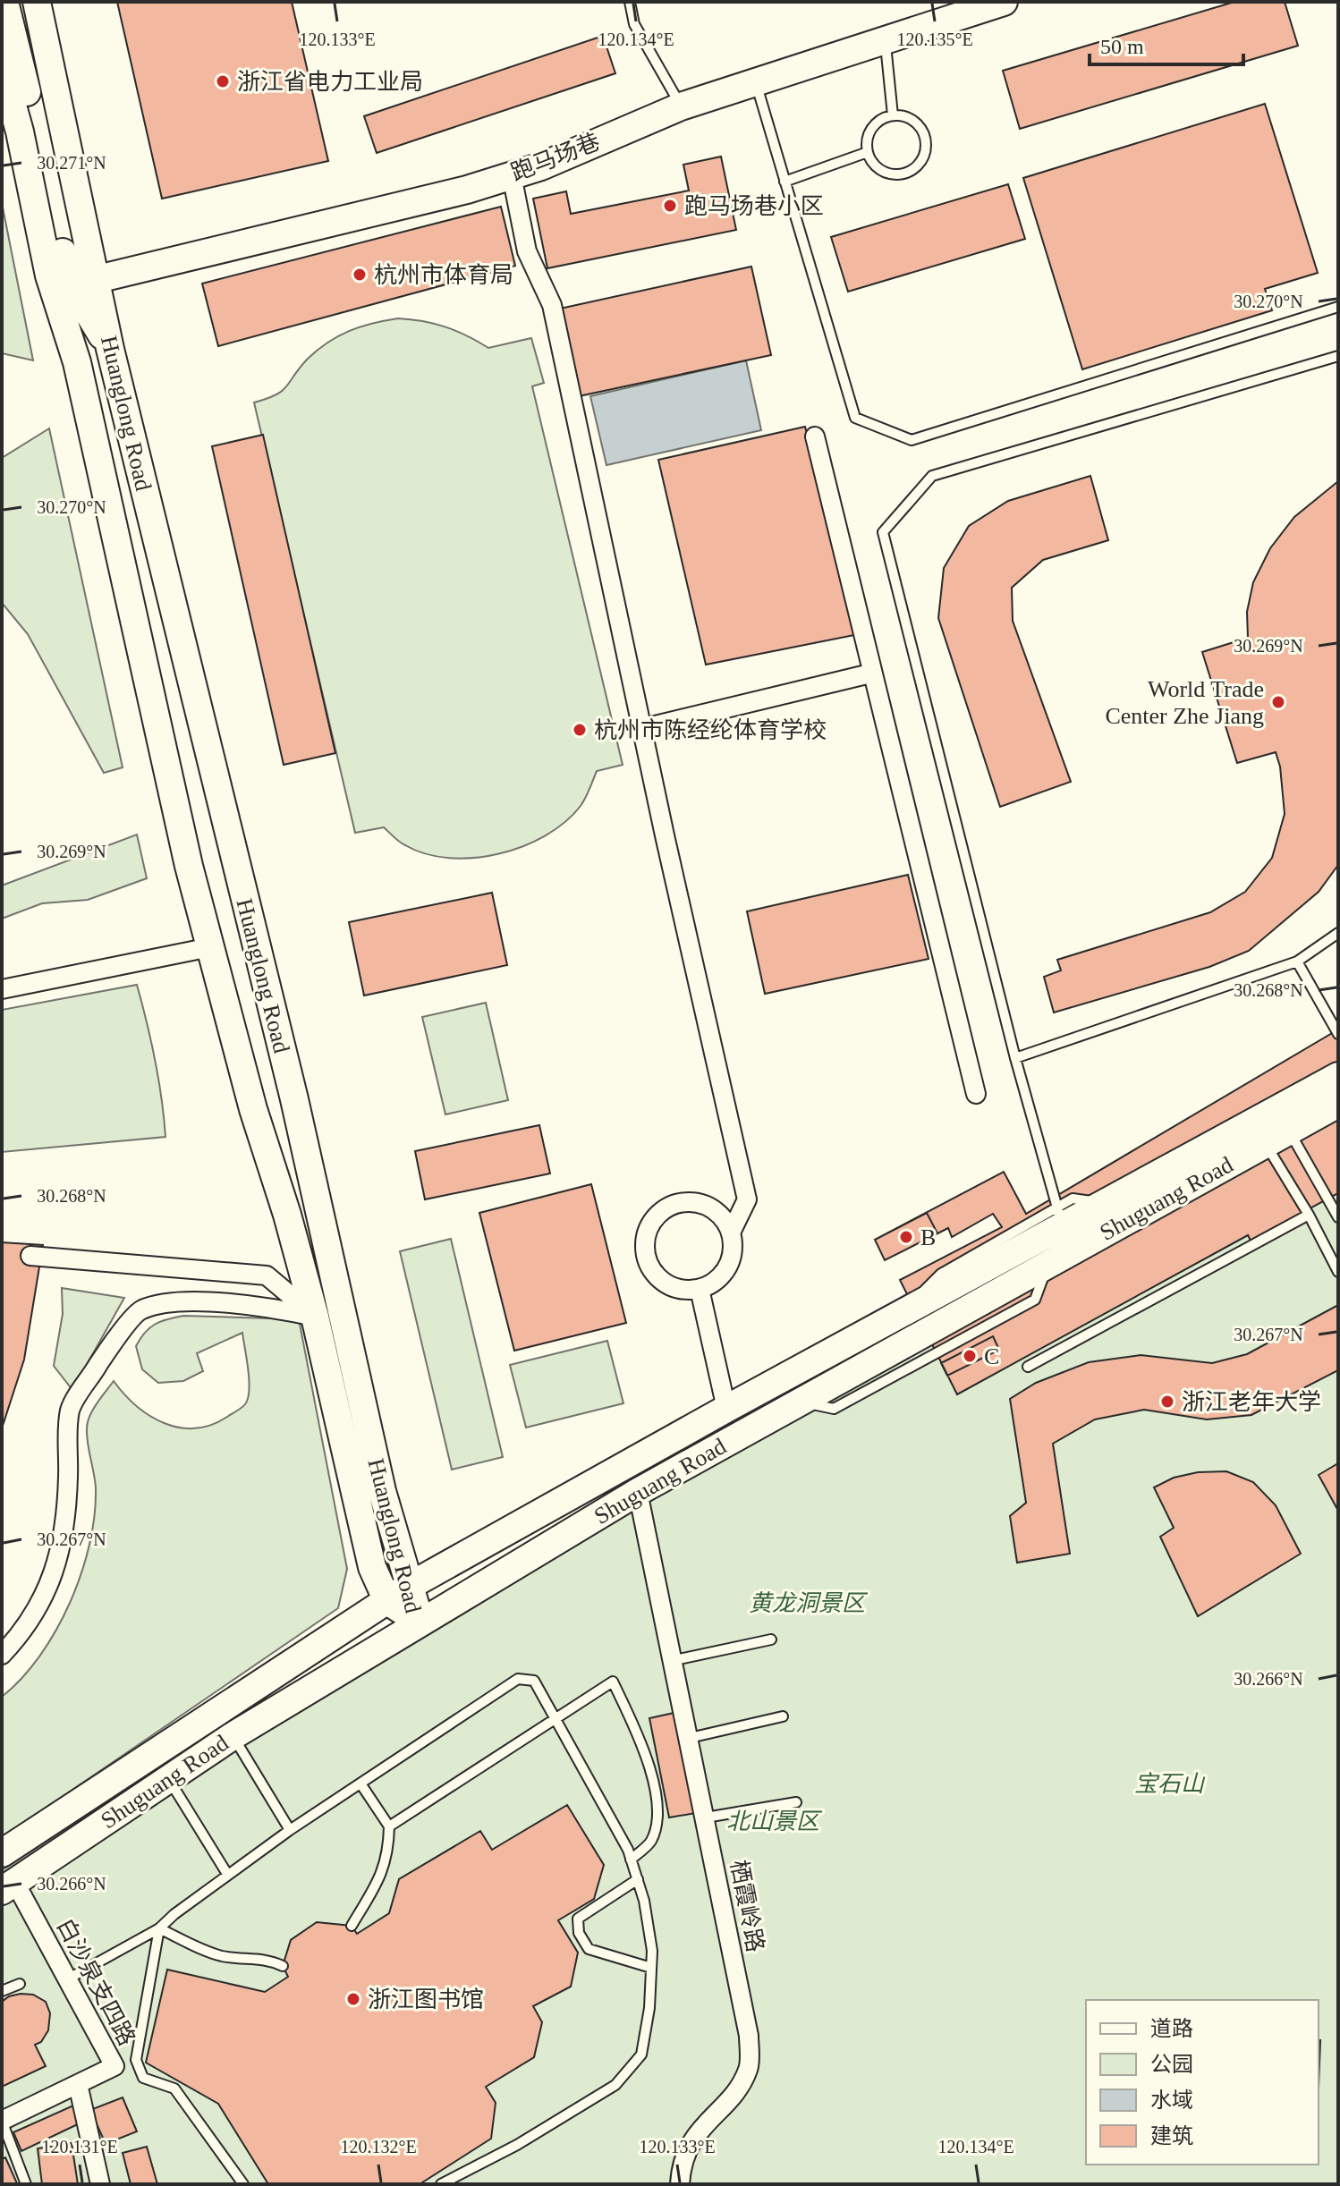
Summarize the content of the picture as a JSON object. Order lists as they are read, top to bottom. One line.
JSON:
{"streets":{"main road":["跑马场巷","Huanglong Road","Shuguang Road"],"street":["栖霞岭路","白沙泉支四路"]},"crossings":[["跑马场巷","Huanglong Road"],["Huanglong Road","Shuguang Road"],["Shuguang Road","栖霞岭路"],["Shuguang Road","白沙泉支四路"]],"parks":["黄龙洞景区","宝石山","北山景区"],"places":["浙江省电力工业局","跑马场巷小区","杭州市体育局","World Trade Center Zhe Jiang","杭州市陈经纶体育学校","B","C","浙江老年大学","浙江图书馆"],"legend":["道路","公园","水域","建筑"],"scale_bar":"50 m","coordinates":["120.133°E","120.134°E","120.135°E","30.271°N","30.270°N","30.269°N","30.268°N","30.267°N","30.266°N","120.131°E","120.132°E"]}
